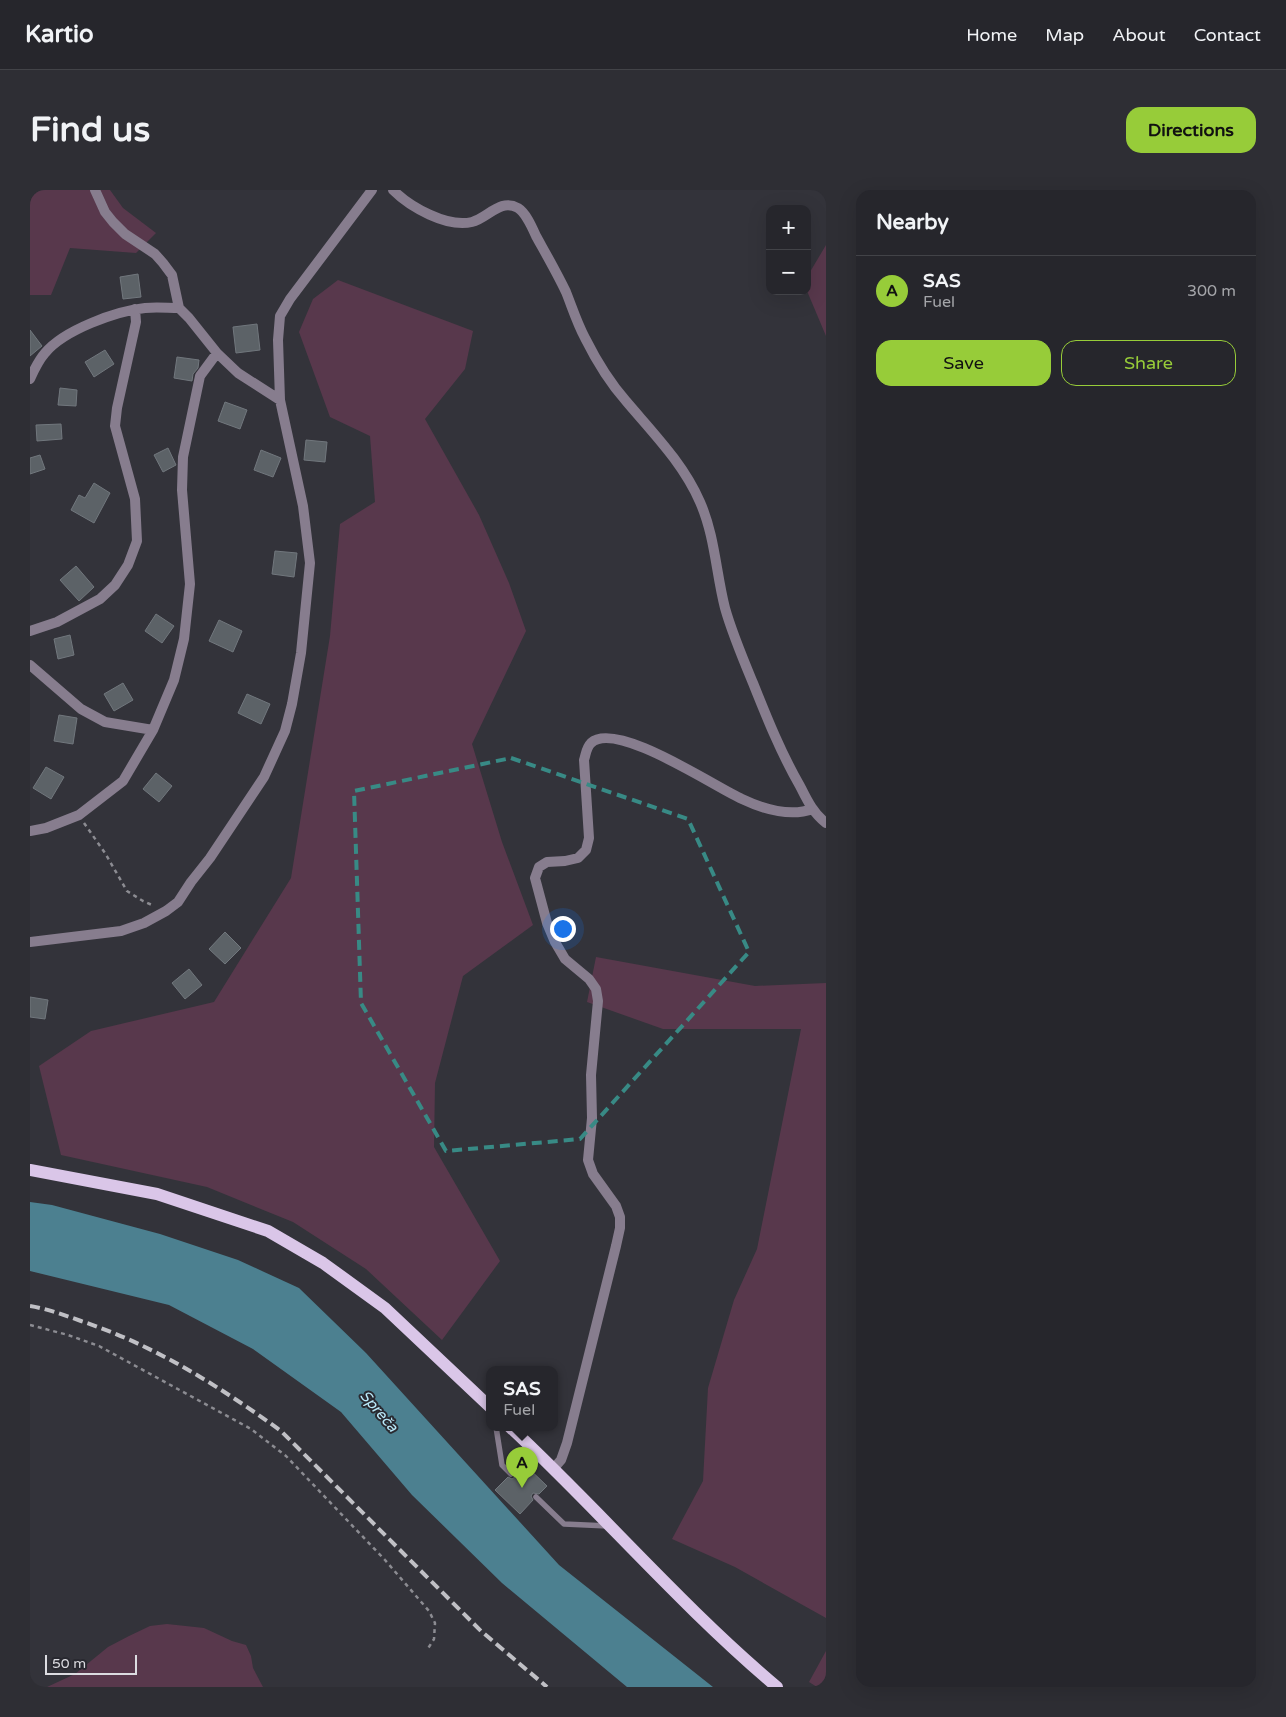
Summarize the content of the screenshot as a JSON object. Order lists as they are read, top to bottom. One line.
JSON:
{"water":["Spreča"],"scale_bar":"50 m","page":{"header":"Kartio","nav":["Home","Map","About","Contact"],"buttons":["Directions",["Save","Share"]],"title":"Find us","heading":"Nearby","map_buttons":["+","−"],"list":[{"mark":"A","name":"SAS","note":"Fuel","value":"300 m"}],"popup":["SAS","Fuel"],"pins":"A","scale":"50 m"}}
